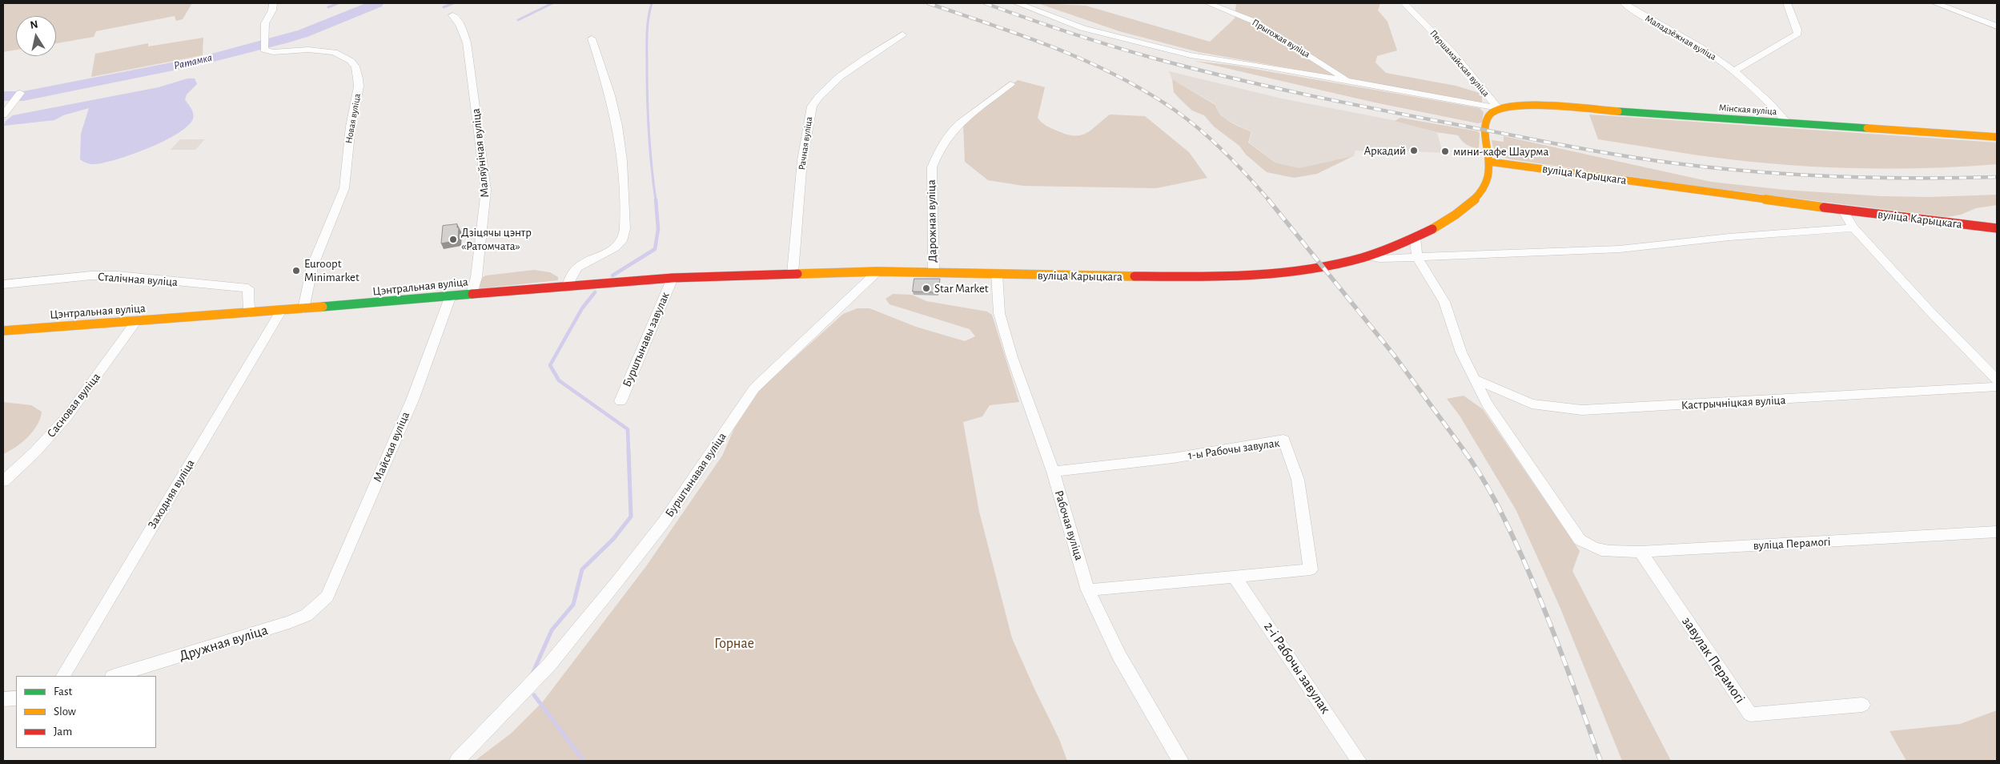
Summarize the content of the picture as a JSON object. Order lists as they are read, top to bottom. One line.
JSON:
{"streets":{"street":["Маладзёжная вуліца","Прыгожая вуліца","Першамайская вуліца","Мінская вуліца","Новая вуліца","Рачная вуліца","Маляўнічая вуліца","вуліца Карыцкага","Дарожная вуліца","Сталічная вуліца","Цэнтральная вуліца","Бурштынавы завулак","Кастрычніцкая вуліца","Сасновая вуліца","Майская вуліца","1-ы Рабочы завулак","Бурштынавая вуліца","Заходняя вуліца","Рабочая вуліца","вуліца Перамогі","Дружная вуліца","завулак Перамогі","2-і Рабочы завулак"]},"crossings":[["Маладзёжная вуліца","Мінская вуліца"],["Першамайская вуліца","Мінская вуліца"],["Новая вуліца","Цэнтральная вуліца"],["Рачная вуліца","вуліца Карыцкага"],["Рачная вуліца","Цэнтральная вуліца"],["Маляўнічая вуліца","Цэнтральная вуліца"],["вуліца Карыцкага","Дарожная вуліца"],["вуліца Карыцкага","Цэнтральная вуліца"],["вуліца Карыцкага","Бурштынавая вуліца"],["вуліца Карыцкага","Рабочая вуліца"],["Сталічная вуліца","Цэнтральная вуліца"],["Цэнтральная вуліца","Бурштынавы завулак"],["Цэнтральная вуліца","Сасновая вуліца"],["Цэнтральная вуліца","Майская вуліца"],["Цэнтральная вуліца","Заходняя вуліца"],["Майская вуліца","Дружная вуліца"],["1-ы Рабочы завулак","Рабочая вуліца"],["1-ы Рабочы завулак","2-і Рабочы завулак"],["вуліца Перамогі","завулак Перамогі"]],"water":["Ратамка"],"parks":["Горнае"],"places":["Аркадий","мини-кафе Шаурма","Дзіцячы цэнтр «Ратомчата»","Euroopt Minimarket","Star Market"],"legend":["Fast","Slow","Jam"],"north":"top"}
